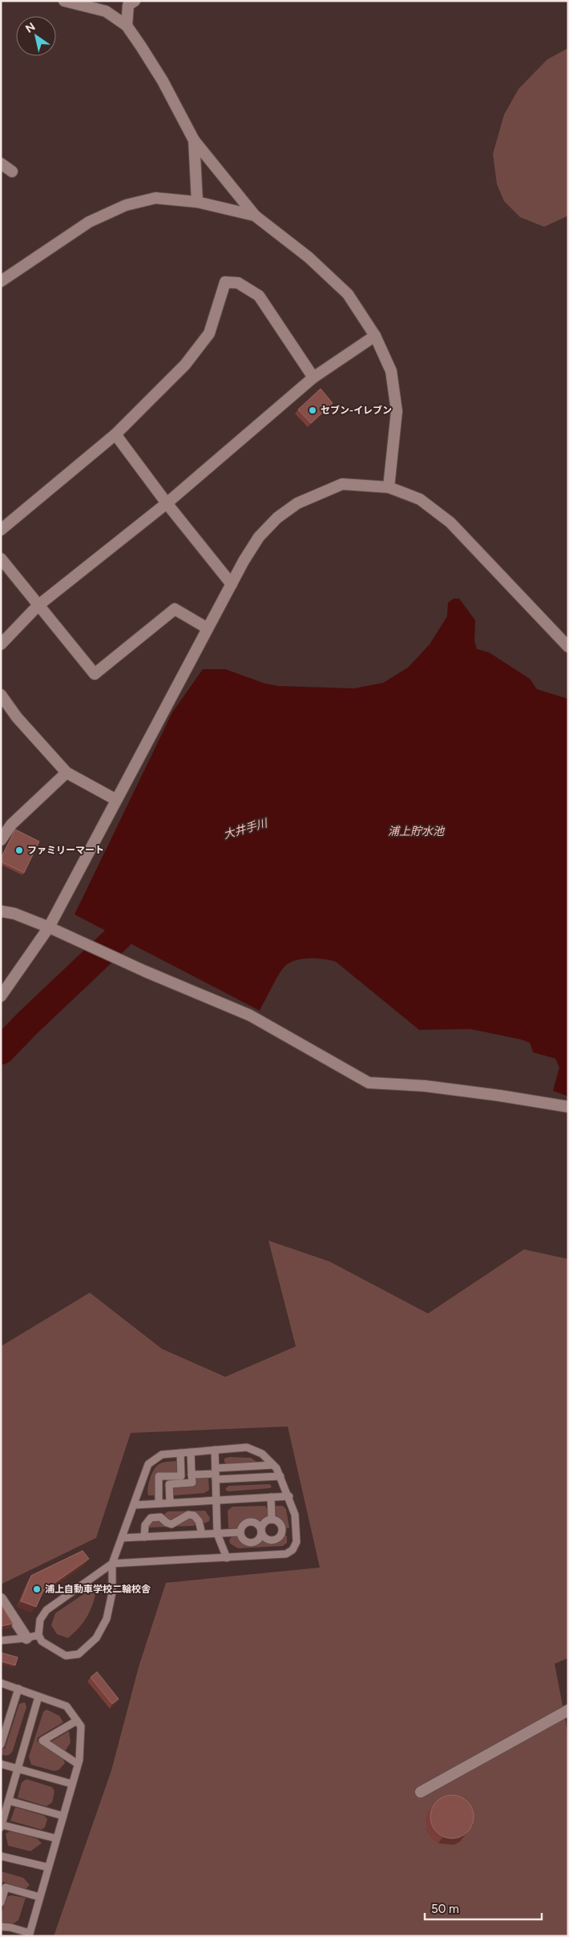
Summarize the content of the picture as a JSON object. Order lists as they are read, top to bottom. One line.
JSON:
{"water":["大井手川","浦上貯水池"],"places":["セブン-イレブン","ファミリーマート","浦上自動車学校二輪校舎"],"scale_bar":"50 m","north":"top left"}
